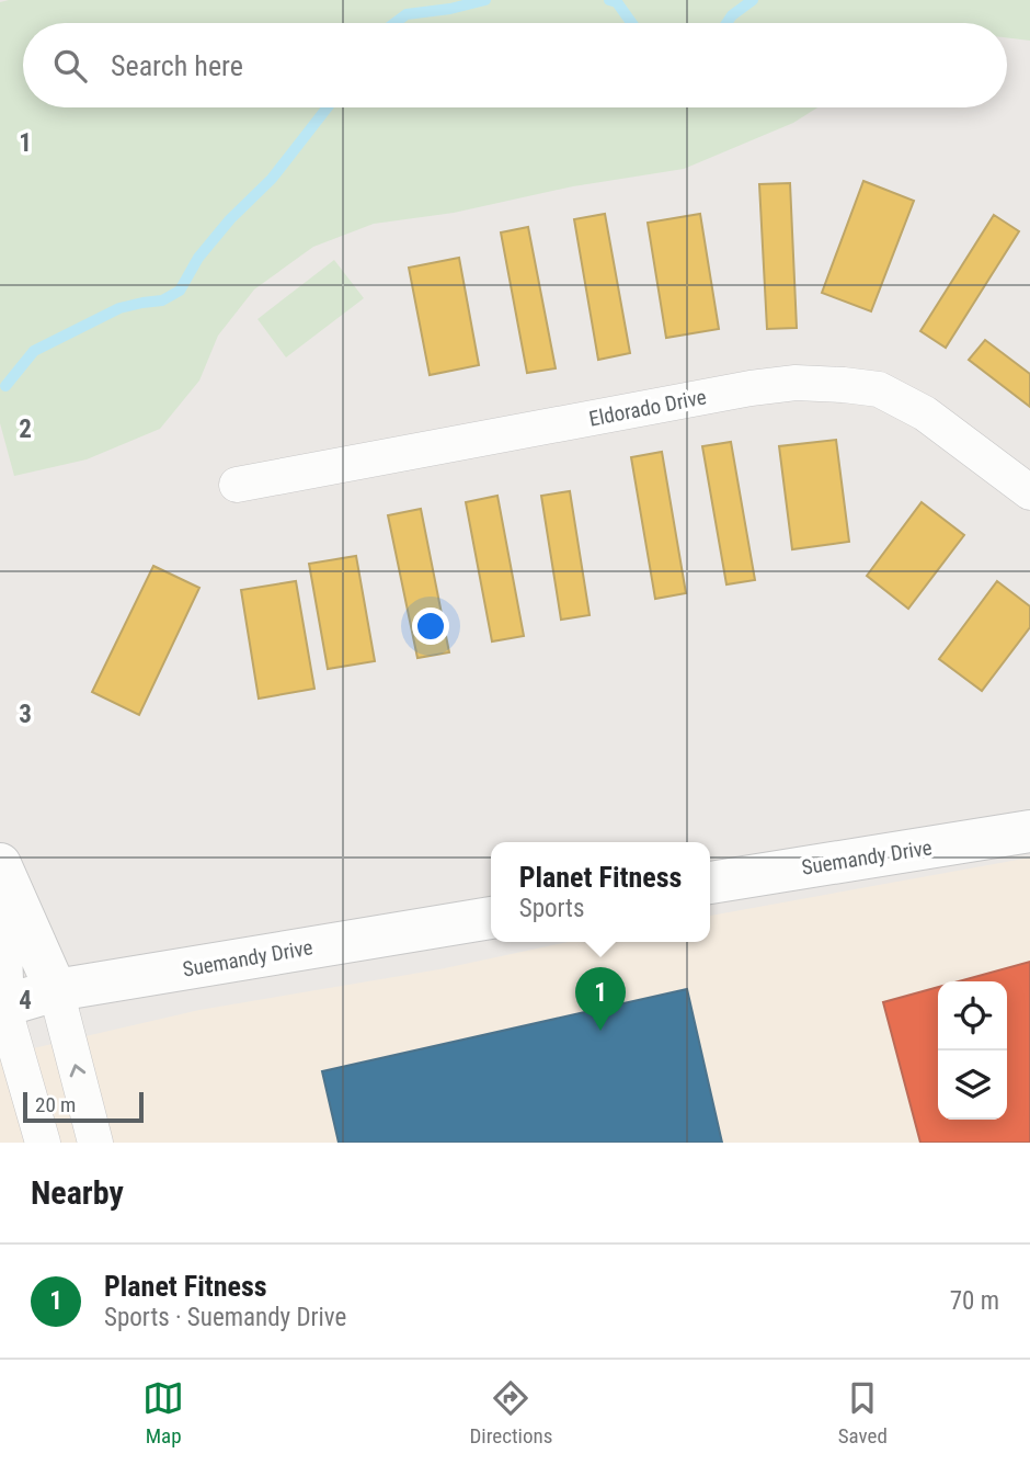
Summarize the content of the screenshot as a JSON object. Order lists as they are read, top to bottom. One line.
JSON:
{"streets":{"street":["Eldorado Drive","Suemandy Drive"]},"scale_bar":"20 m","page":{"search":"Search here","popup":["Planet Fitness","Sports"],"pins":"1","scale":"20 m","heading":"Nearby","list":[{"mark":"1","name":"Planet Fitness","note":"Sports · Suemandy Drive","value":"70 m"}],"nav":["Map","Directions","Saved"]},"grid":{"rows":["1","2","3","4"]}}
